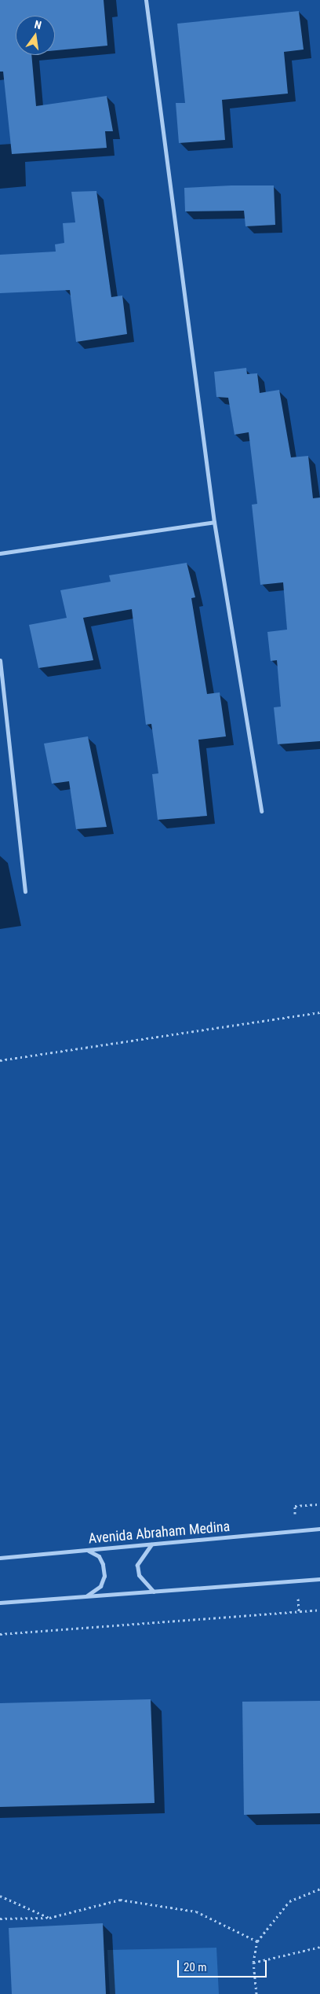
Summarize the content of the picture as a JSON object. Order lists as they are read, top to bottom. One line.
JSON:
{"streets":{"street":["Avenida Abraham Medina"]},"scale_bar":"20 m","north":"top"}
